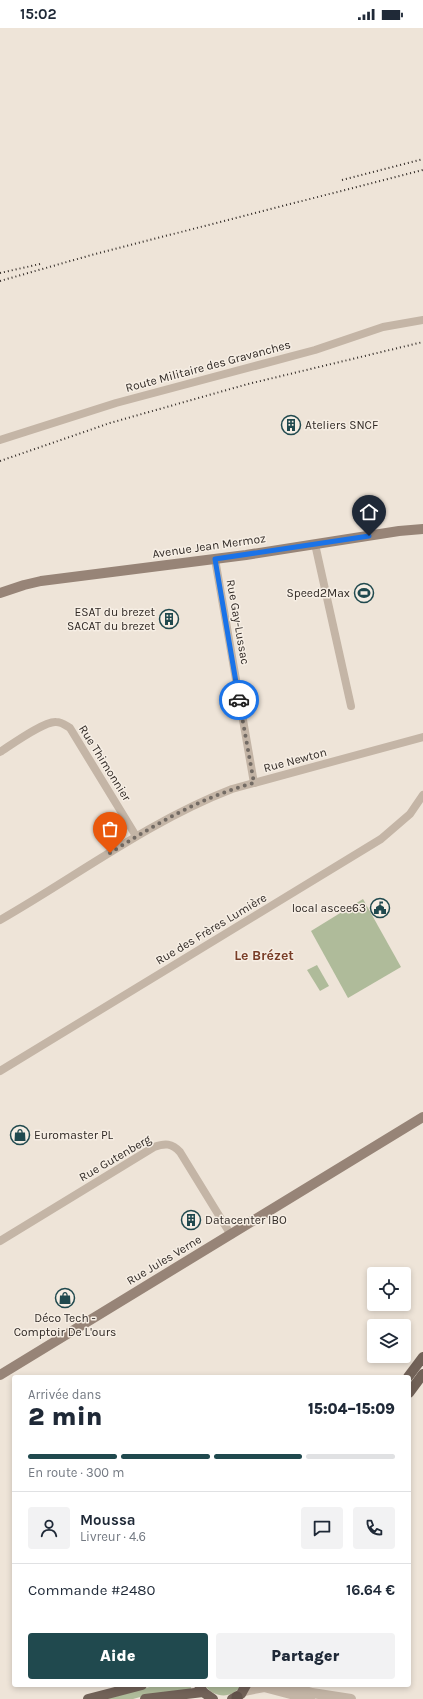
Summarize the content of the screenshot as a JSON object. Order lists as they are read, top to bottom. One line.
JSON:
{"streets":{"main road":["Avenue Jean Mermoz","Rue Jules Verne"],"street":["Route Militaire des Gravanches","Rue Gay-Lussac","Rue Newton","Rue Thimonnier","Rue des Frères Lumière","Rue Gutenberg"]},"crossings":[["Avenue Jean Mermoz","Rue Gay-Lussac"],["Rue Gay-Lussac","Rue Newton"],["Rue Newton","Rue Thimonnier"],["Rue Gutenberg","Rue Jules Verne"]],"districts":["Le Brézet"],"places":{"building":["Ateliers SNCF","ESAT du brezet SACAT du brezet","Datacenter IBO"],"sports":["Speed2Max"],"public building":["local ascee63"],"shop":["Euromaster PL","Déco Tech - Comptoir De L'ours"]},"page":{"status":"15:02","heading":["2 min","Arrivée dans","15:04–15:09"],"panel":["Moussa","Livreur · 4.6","Commande #2480","16.64 €"],"bar":"En route · 300 m","buttons":["Aide","Partager"]}}
